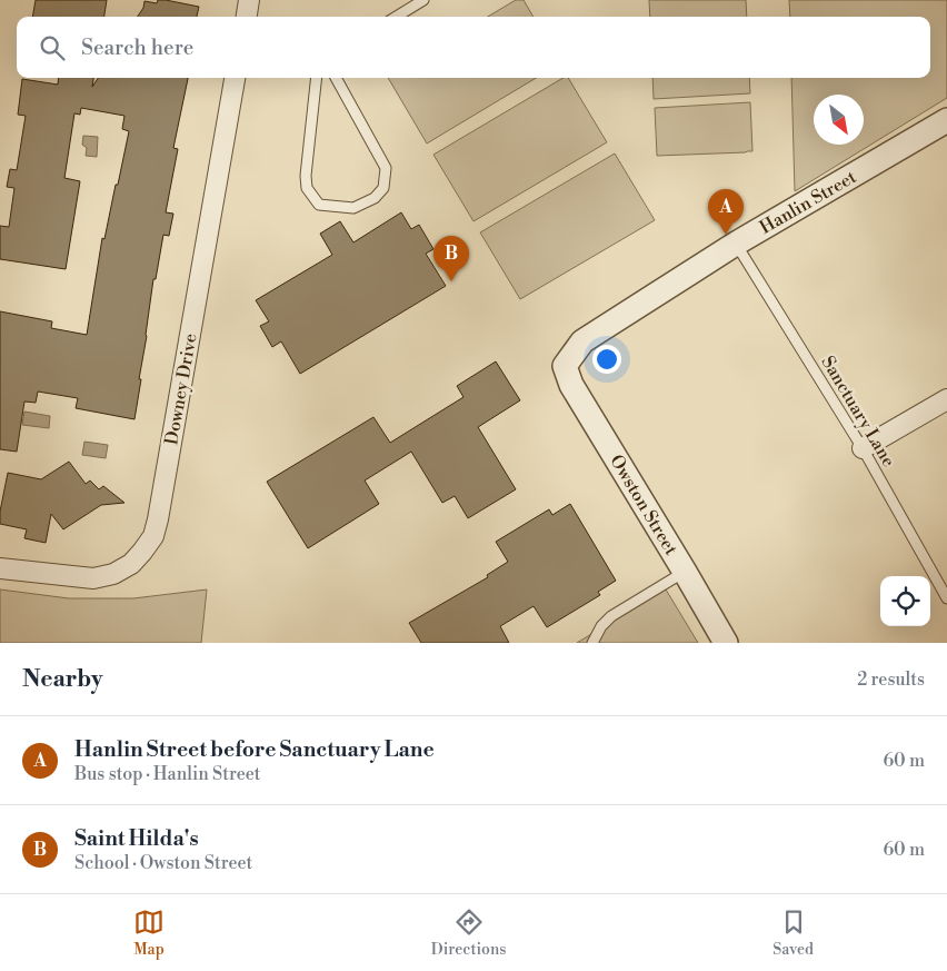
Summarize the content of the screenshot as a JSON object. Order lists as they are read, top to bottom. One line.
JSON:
{"streets":{"street":["Hanlin Street","Downey Drive","Owston Street"],"lane":["Sanctuary Lane"]},"crossings":[["Hanlin Street","Sanctuary Lane"],["Hanlin Street","Owston Street"]],"north":"bottom right","page":{"search":"Search here","pins":["A","B"],"heading":["Nearby","2 results"],"list":[{"mark":"A","name":"Hanlin Street before Sanctuary Lane","note":"Bus stop · Hanlin Street","value":"60 m"},{"mark":"B","name":"Saint Hilda's","note":"School · Owston Street","value":"60 m"}],"nav":["Map","Directions","Saved"]}}
